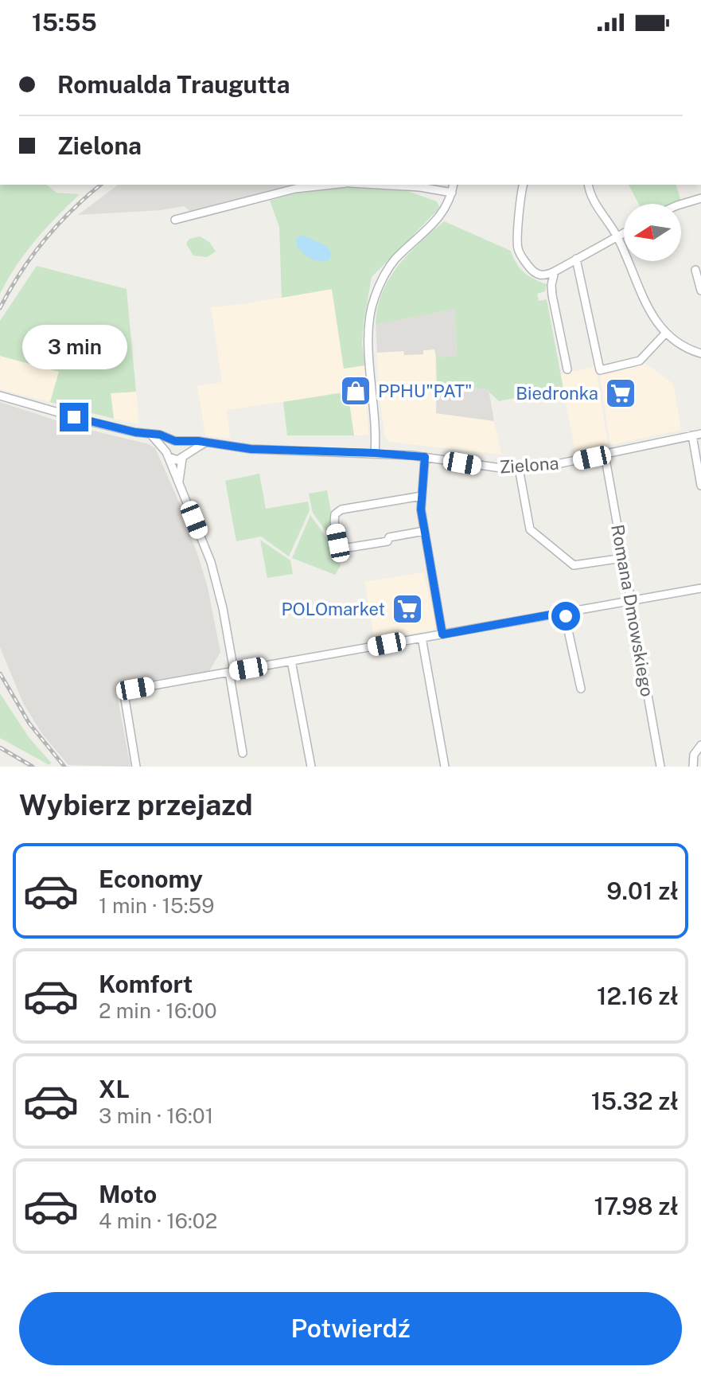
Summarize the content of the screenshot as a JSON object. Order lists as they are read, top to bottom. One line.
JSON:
{"streets":{"street":["Zielona","Romana Dmowskiego"]},"crossings":[["Zielona","Romana Dmowskiego"]],"places":{"shop":["PPHU\"PAT\""],"supermarket":["Biedronka","POLOmarket"]},"north":"left","page":{"status":"15:55","banner":["Romualda Traugutta","Zielona"],"bubble":"3 min","heading":"Wybierz przejazd","list":[{"name":"Economy","note":"1 min · 15:59","value":"9.01 zł"},{"name":"Komfort","note":"2 min · 16:00","value":"12.16 zł"},{"name":"XL","note":"3 min · 16:01","value":"15.32 zł"},{"name":"Moto","note":"4 min · 16:02","value":"17.98 zł"}],"buttons":"Potwierdź"}}
